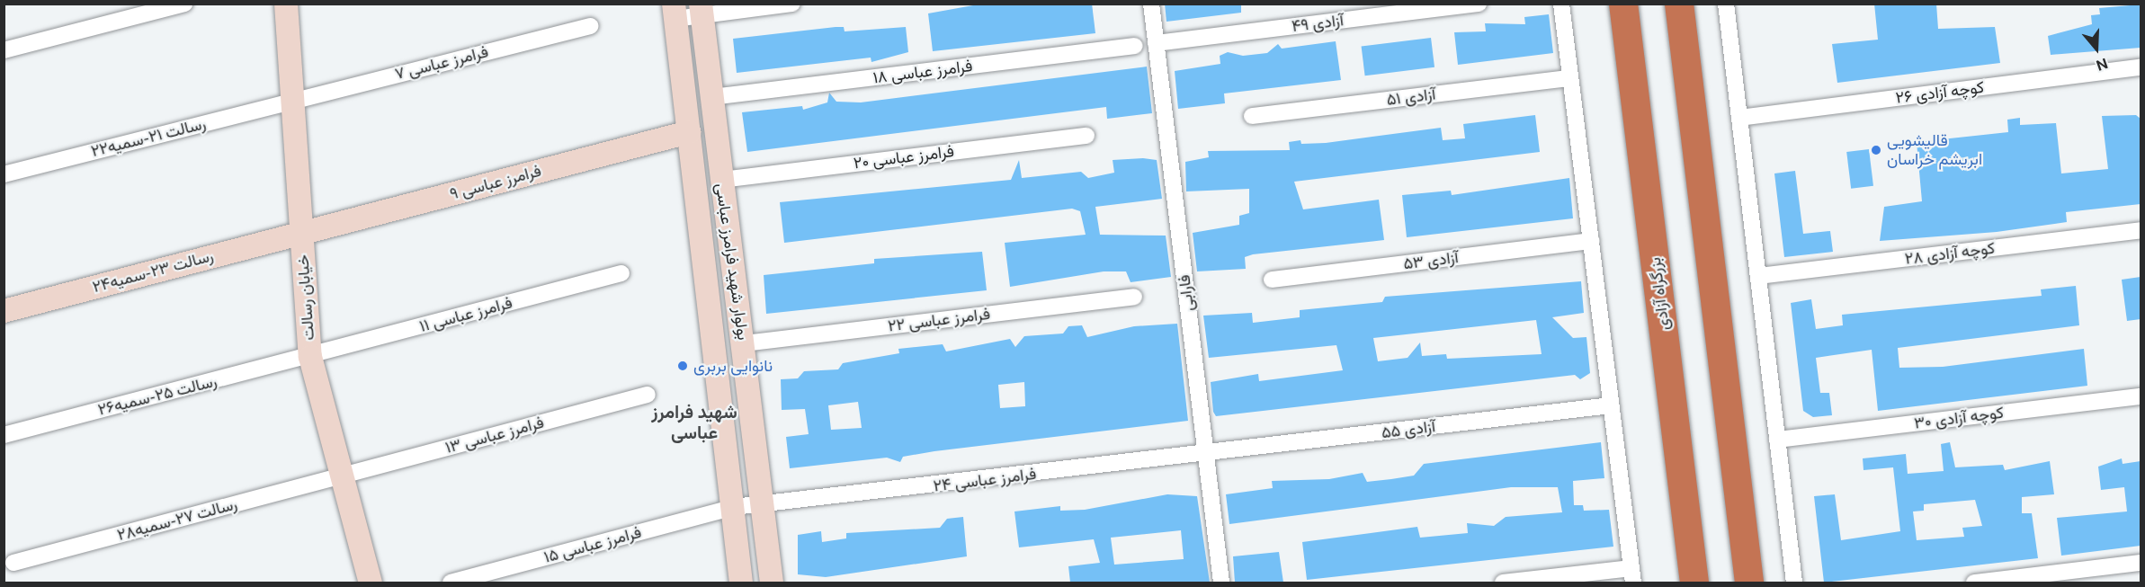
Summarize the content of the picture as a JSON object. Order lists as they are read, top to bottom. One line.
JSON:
{"streets":{"highway":["بزرگراه آزادی"],"street":["۴۹ آزادی","فرامرز عباسی ۷","فرامرز عباسی ۱۸","کوچه آزادی ۲۶","۵۱ آزادی","رسالت ۲۱-سمیه۲۲","فرامرز عباسی ۲۰","فرامرز عباسی ۹","کوچه آزادی ۲۸","۵۳ آزادی","بولوار شهید فرامرز عباسی","رسالت ۲۳-سمیه۲۴","فارابی","خیابان رسالت","فرامرز عباسی ۱۱","فرامرز عباسی ۲۲","رسالت ۲۵-سمیه۲۶","کوچه آزادی ۳۰","آزادی ۵۵","فرامرز عباسی ۱۳","فرامرز عباسی ۲۴","رسالت ۲۷-سمیه۲۸","فرامرز عباسی ۱۵"]},"crossings":[["۴۹ آزادی","فارابی"],["فرامرز عباسی ۷","رسالت ۲۱-سمیه۲۲"],["فرامرز عباسی ۷","خیابان رسالت"],["فرامرز عباسی ۱۸","بولوار شهید فرامرز عباسی"],["رسالت ۲۱-سمیه۲۲","خیابان رسالت"],["فرامرز عباسی ۲۰","بولوار شهید فرامرز عباسی"],["فرامرز عباسی ۹","بولوار شهید فرامرز عباسی"],["فرامرز عباسی ۹","رسالت ۲۳-سمیه۲۴"],["فرامرز عباسی ۹","خیابان رسالت"],["بولوار شهید فرامرز عباسی","فرامرز عباسی ۲۲"],["بولوار شهید فرامرز عباسی","فرامرز عباسی ۲۴"],["بولوار شهید فرامرز عباسی","فرامرز عباسی ۱۵"],["رسالت ۲۳-سمیه۲۴","خیابان رسالت"],["فارابی","آزادی ۵۵"],["فارابی","فرامرز عباسی ۲۴"],["خیابان رسالت","فرامرز عباسی ۱۱"],["خیابان رسالت","رسالت ۲۵-سمیه۲۶"],["خیابان رسالت","فرامرز عباسی ۱۳"],["خیابان رسالت","رسالت ۲۷-سمیه۲۸"],["فرامرز عباسی ۱۱","رسالت ۲۵-سمیه۲۶"],["آزادی ۵۵","فرامرز عباسی ۲۴"],["فرامرز عباسی ۱۳","رسالت ۲۷-سمیه۲۸"],["فرامرز عباسی ۲۴","فرامرز عباسی ۱۵"]],"districts":["شهید فرامرز عباسی"],"places":["قالیشویی ابریشم خراسان","نانوایی بربری"],"north":"bottom"}
